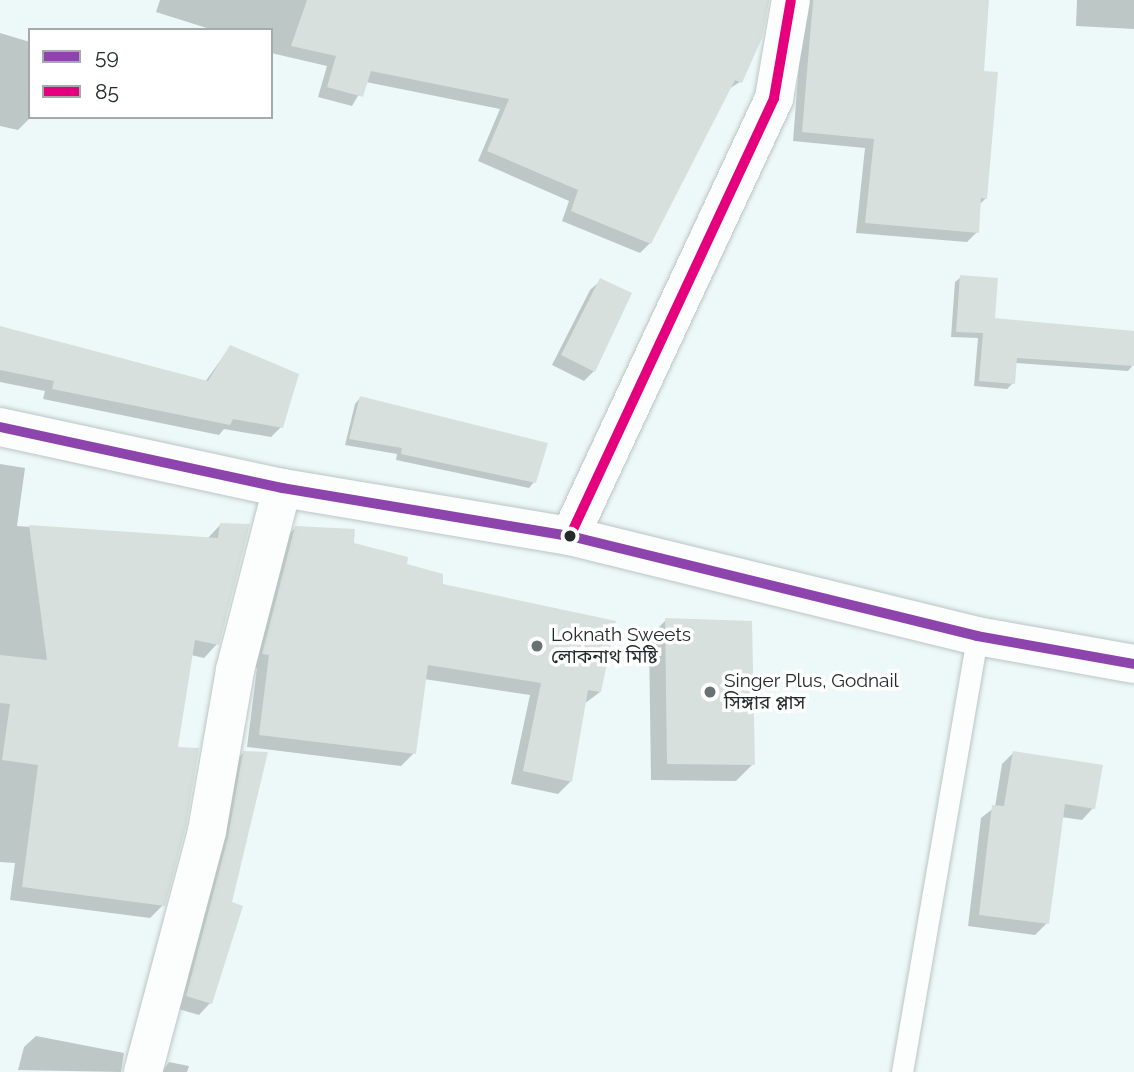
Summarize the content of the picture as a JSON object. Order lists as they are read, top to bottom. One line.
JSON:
{"places":["Loknath Sweets লোকনাথ মিষ্টি","Singer Plus, Godnail সিঙ্গার প্লাস"],"lines":["transit line 85","transit line 59"],"legend":["59","85"]}
